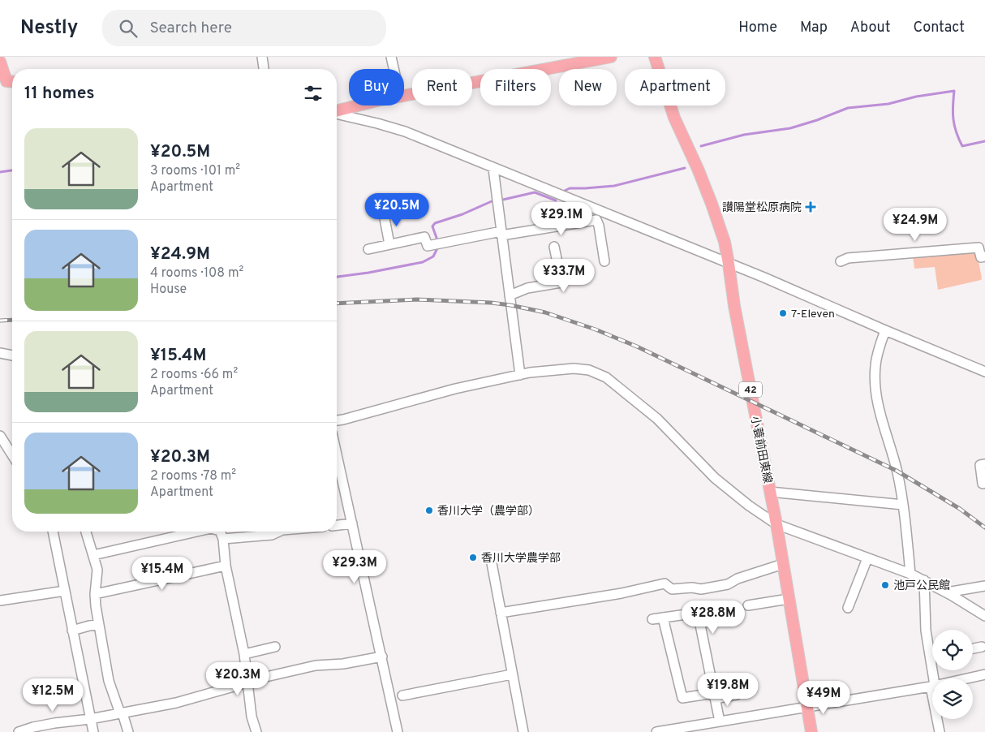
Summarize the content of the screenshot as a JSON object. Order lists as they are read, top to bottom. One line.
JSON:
{"streets":{"main road":["42","小蓑前田東線"]},"places":{"health":["讃陽堂松原病院"],"other":["7-Eleven","香川大学（農学部）","香川大学農学部","池戸公民館"]},"page":{"header":"Nestly","search":"Search here","nav":["Home","Map","About","Contact"],"chip":["Buy","Rent","Filters","New","Apartment"],"heading":"11 homes","list":[{"name":"¥20.5M","note":"3 rooms · 101 m² · Apartment"},{"name":"¥24.9M","note":"4 rooms · 108 m² · House"},{"name":"¥15.4M","note":"2 rooms · 66 m² · Apartment"},{"name":"¥20.3M","note":"2 rooms · 78 m² · Apartment"}],"price":["¥20.5M","¥29.1M","¥24.9M","¥33.7M","¥29.3M","¥15.4M","¥28.8M","¥20.3M","¥19.8M","¥12.5M","¥49M"]}}
